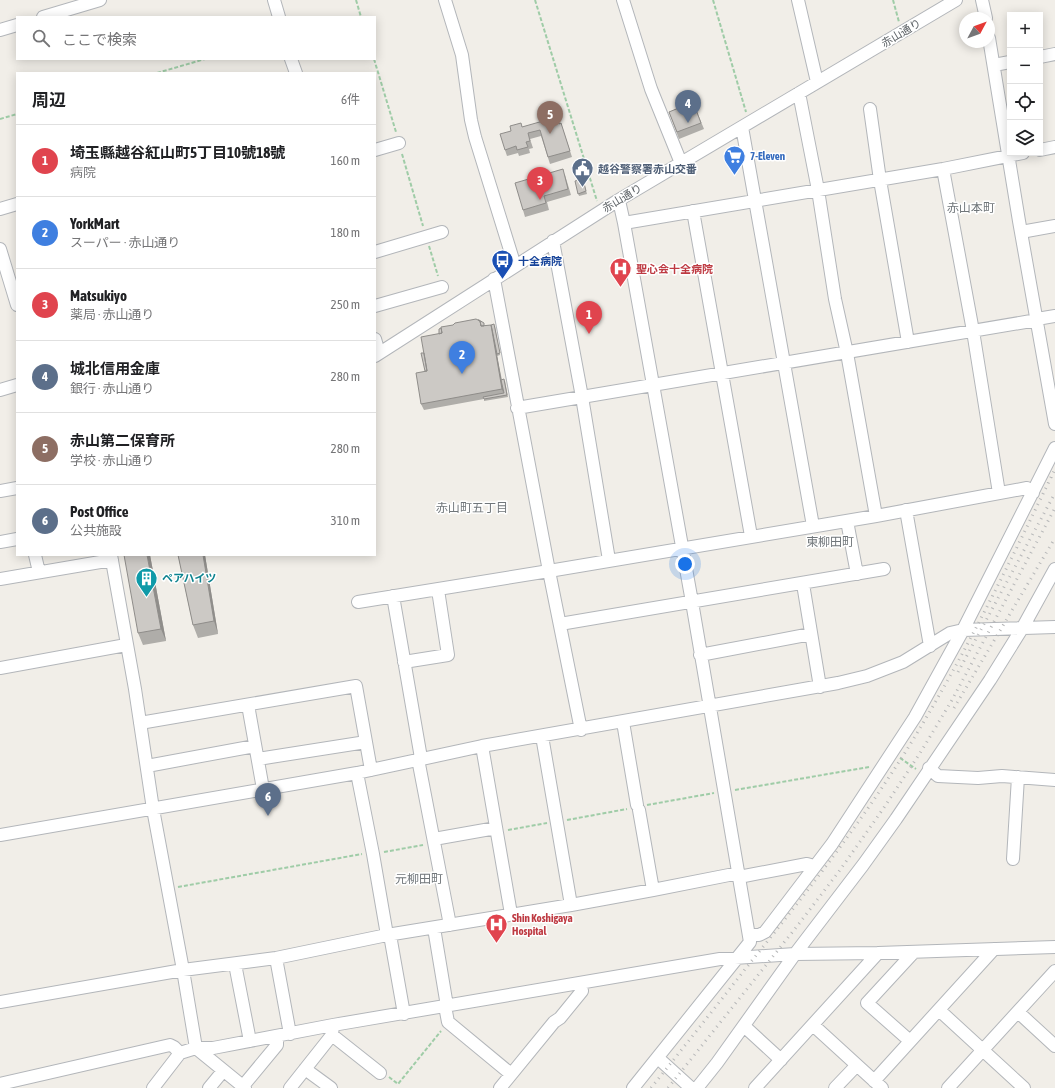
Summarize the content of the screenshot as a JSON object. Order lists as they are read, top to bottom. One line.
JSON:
{"streets":{"street":["赤山通り"]},"districts":["赤山本町","赤山町五丁目","東柳田町","元柳田町"],"places":{"supermarket":["7-Eleven"],"public building":["越谷警察署赤山交番"],"bus stop":["十全病院"],"hospital":["聖心会十全病院","Shin Koshigaya Hospital"],"building":["ペアハイツ"]},"north":"top right","page":{"map_buttons":["+","−"],"search":"ここで検索","heading":["周辺","6件"],"pins":["4","5","3","1","2","6"],"list":[{"mark":"1","name":"埼玉縣越谷紅山町5丁目10號18號","note":"病院","value":"160 m"},{"mark":"2","name":"YorkMart","note":"スーパー · 赤山通り","value":"180 m"},{"mark":"3","name":"Matsukiyo","note":"薬局 · 赤山通り","value":"250 m"},{"mark":"4","name":"城北信用金庫","note":"銀行 · 赤山通り","value":"280 m"},{"mark":"5","name":"赤山第二保育所","note":"学校 · 赤山通り","value":"280 m"},{"mark":"6","name":"Post Office","note":"公共施設","value":"310 m"}]}}
